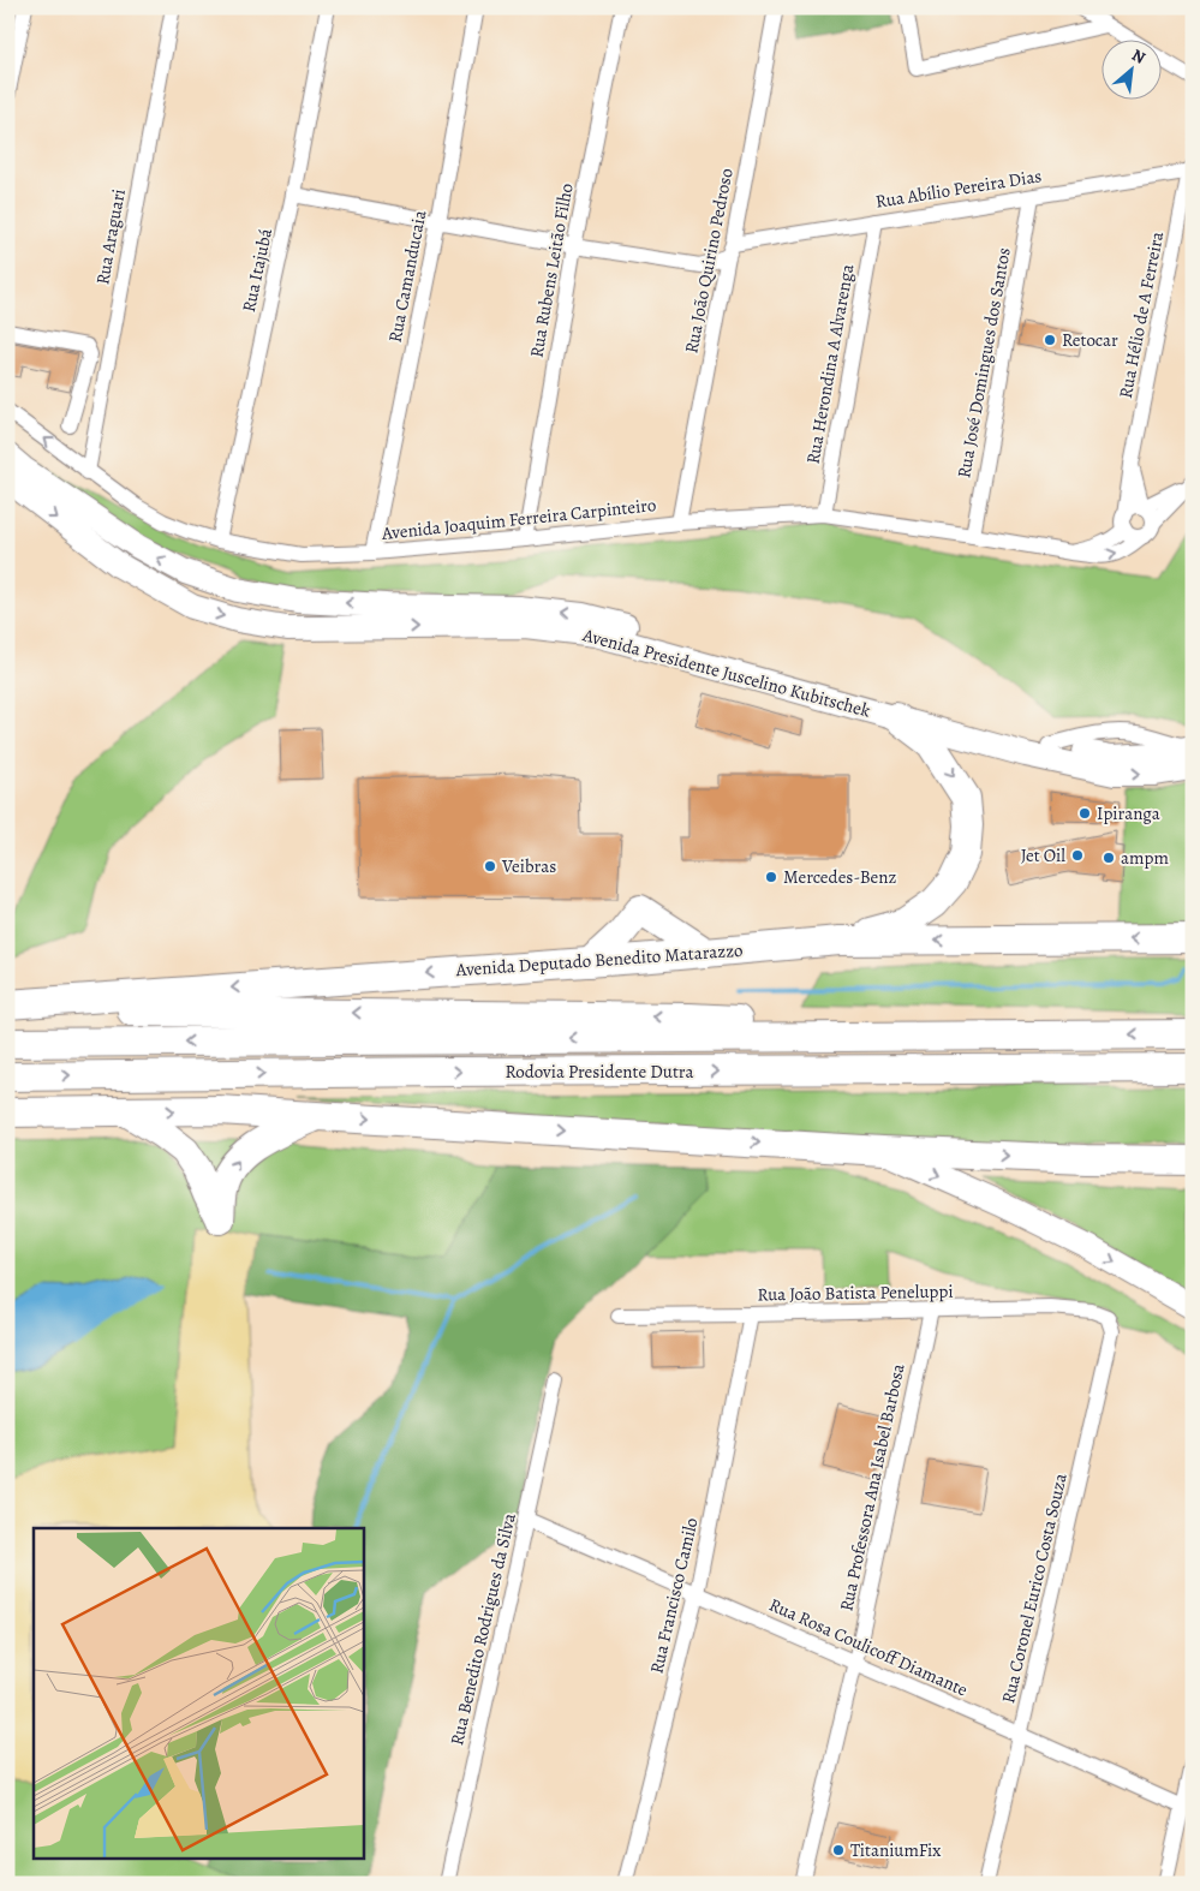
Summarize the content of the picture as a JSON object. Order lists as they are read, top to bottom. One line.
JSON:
{"streets":{"highway":["Avenida Deputado Benedito Matarazzo","Rodovia Presidente Dutra"],"main road":["Avenida Presidente Juscelino Kubitschek"],"street":["Rua Abílio Pereira Dias","Rua Araguari","Rua João Quirino Pedroso","Rua Itajubá","Rua Rubens Leitão Filho","Rua Camanducaia","Rua Hélio de A Ferreira","Rua José Domingues dos Santos","Rua Herondina A Alvarenga","Avenida Joaquim Ferreira Carpinteiro","Rua João Batista Peneluppi","Rua Professora Ana Isabel Barbosa","Rua Coronel Eurico Costa Souza","Rua Francisco Camilo","Rua Benedito Rodrigues da Silva","Rua Rosa Coulicoff Diamante"]},"crossings":[["Rua Abílio Pereira Dias","Rua João Quirino Pedroso"],["Rua Abílio Pereira Dias","Rua Itajubá"],["Rua Abílio Pereira Dias","Rua Rubens Leitão Filho"],["Rua Abílio Pereira Dias","Rua Camanducaia"],["Rua Abílio Pereira Dias","Rua Hélio de A Ferreira"],["Rua Abílio Pereira Dias","Rua José Domingues dos Santos"],["Rua Abílio Pereira Dias","Rua Herondina A Alvarenga"],["Rua Araguari","Avenida Joaquim Ferreira Carpinteiro"],["Rua João Quirino Pedroso","Avenida Joaquim Ferreira Carpinteiro"],["Rua Itajubá","Avenida Joaquim Ferreira Carpinteiro"],["Rua Rubens Leitão Filho","Avenida Joaquim Ferreira Carpinteiro"],["Rua Camanducaia","Avenida Joaquim Ferreira Carpinteiro"],["Rua Hélio de A Ferreira","Avenida Joaquim Ferreira Carpinteiro"],["Rua José Domingues dos Santos","Avenida Joaquim Ferreira Carpinteiro"],["Rua Herondina A Alvarenga","Avenida Joaquim Ferreira Carpinteiro"],["Rua João Batista Peneluppi","Rua Professora Ana Isabel Barbosa"],["Rua João Batista Peneluppi","Rua Coronel Eurico Costa Souza"],["Rua João Batista Peneluppi","Rua Francisco Camilo"],["Rua Professora Ana Isabel Barbosa","Rua Rosa Coulicoff Diamante"],["Rua Coronel Eurico Costa Souza","Rua Rosa Coulicoff Diamante"],["Rua Francisco Camilo","Rua Rosa Coulicoff Diamante"],["Rua Benedito Rodrigues da Silva","Rua Rosa Coulicoff Diamante"]],"places":["Retocar","Ipiranga","Jet Oil","ampm","Veibras","Mercedes-Benz","TitaniumFix"],"north":"top right"}
